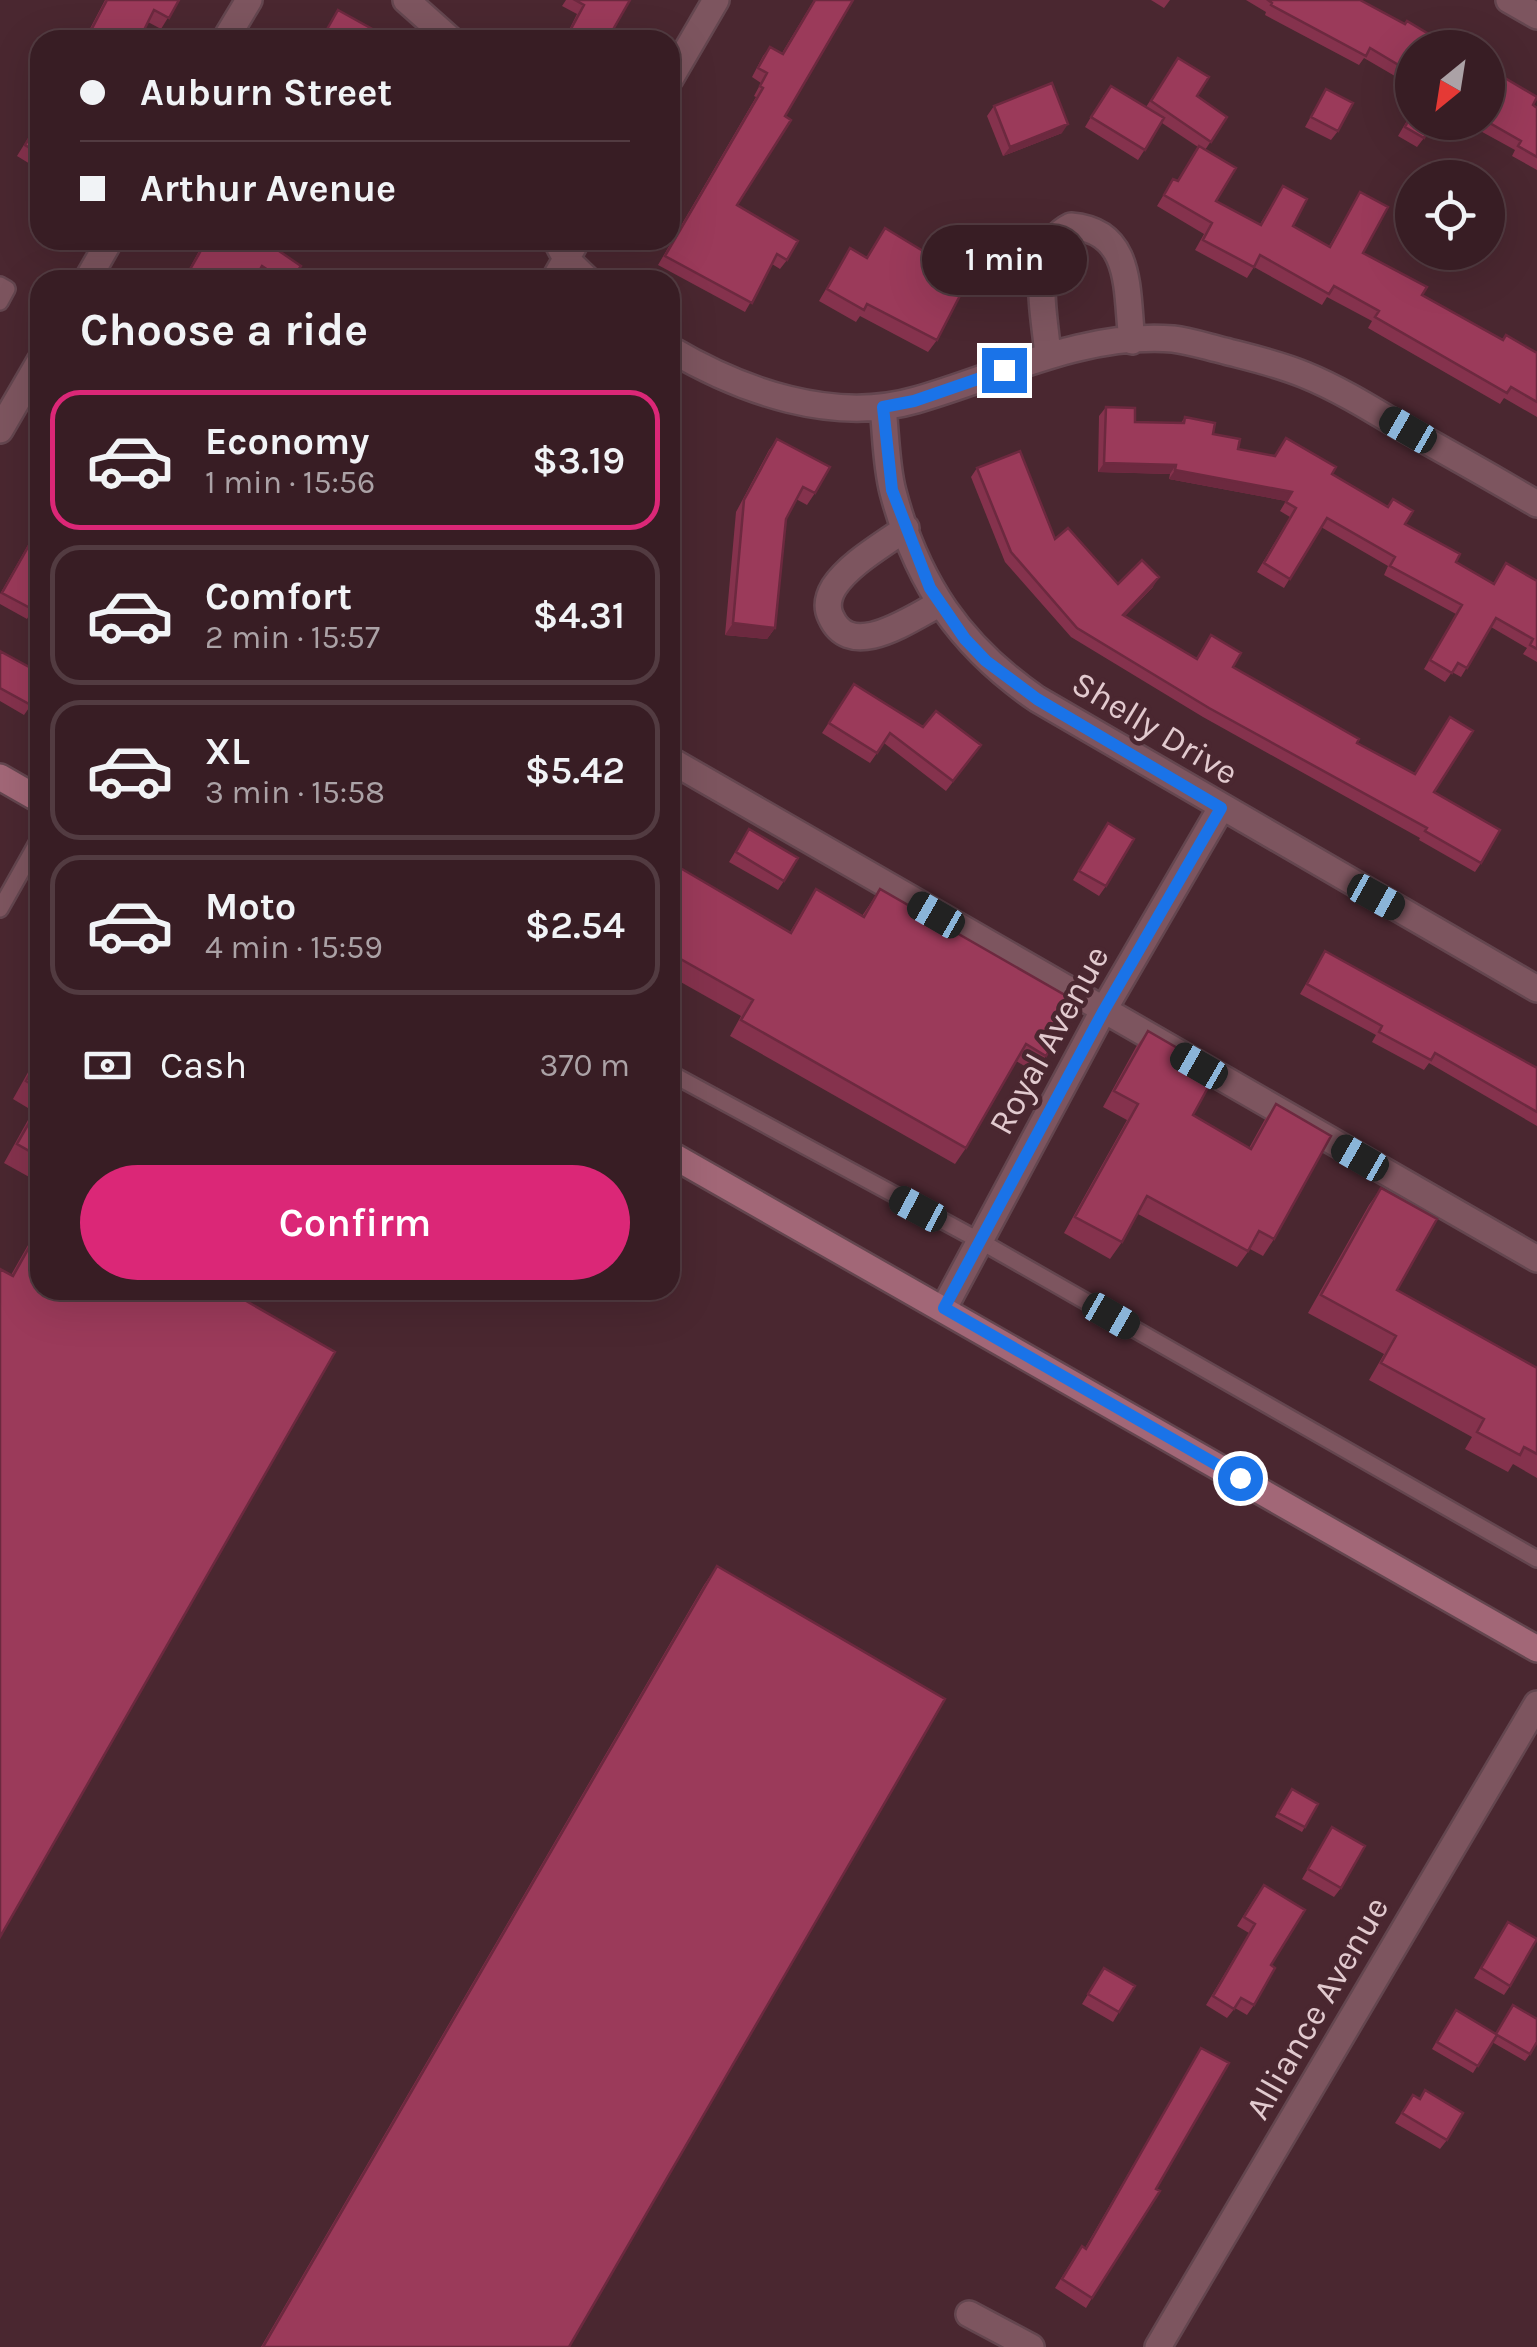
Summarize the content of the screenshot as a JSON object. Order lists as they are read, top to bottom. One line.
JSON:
{"streets":{"street":["Shelly Drive","Royal Avenue","Alliance Avenue"]},"crossings":[["Shelly Drive","Royal Avenue"]],"north":"bottom left","page":{"banner":["Auburn Street","Arthur Avenue"],"bubble":"1 min","heading":"Choose a ride","list":[{"name":"Economy","note":"1 min · 15:56","value":"$3.19"},{"name":"Comfort","note":"2 min · 15:57","value":"$4.31"},{"name":"XL","note":"3 min · 15:58","value":"$5.42"},{"name":"Moto","note":"4 min · 15:59","value":"$2.54"}],"pay":["Cash","370 m"],"buttons":"Confirm"}}
